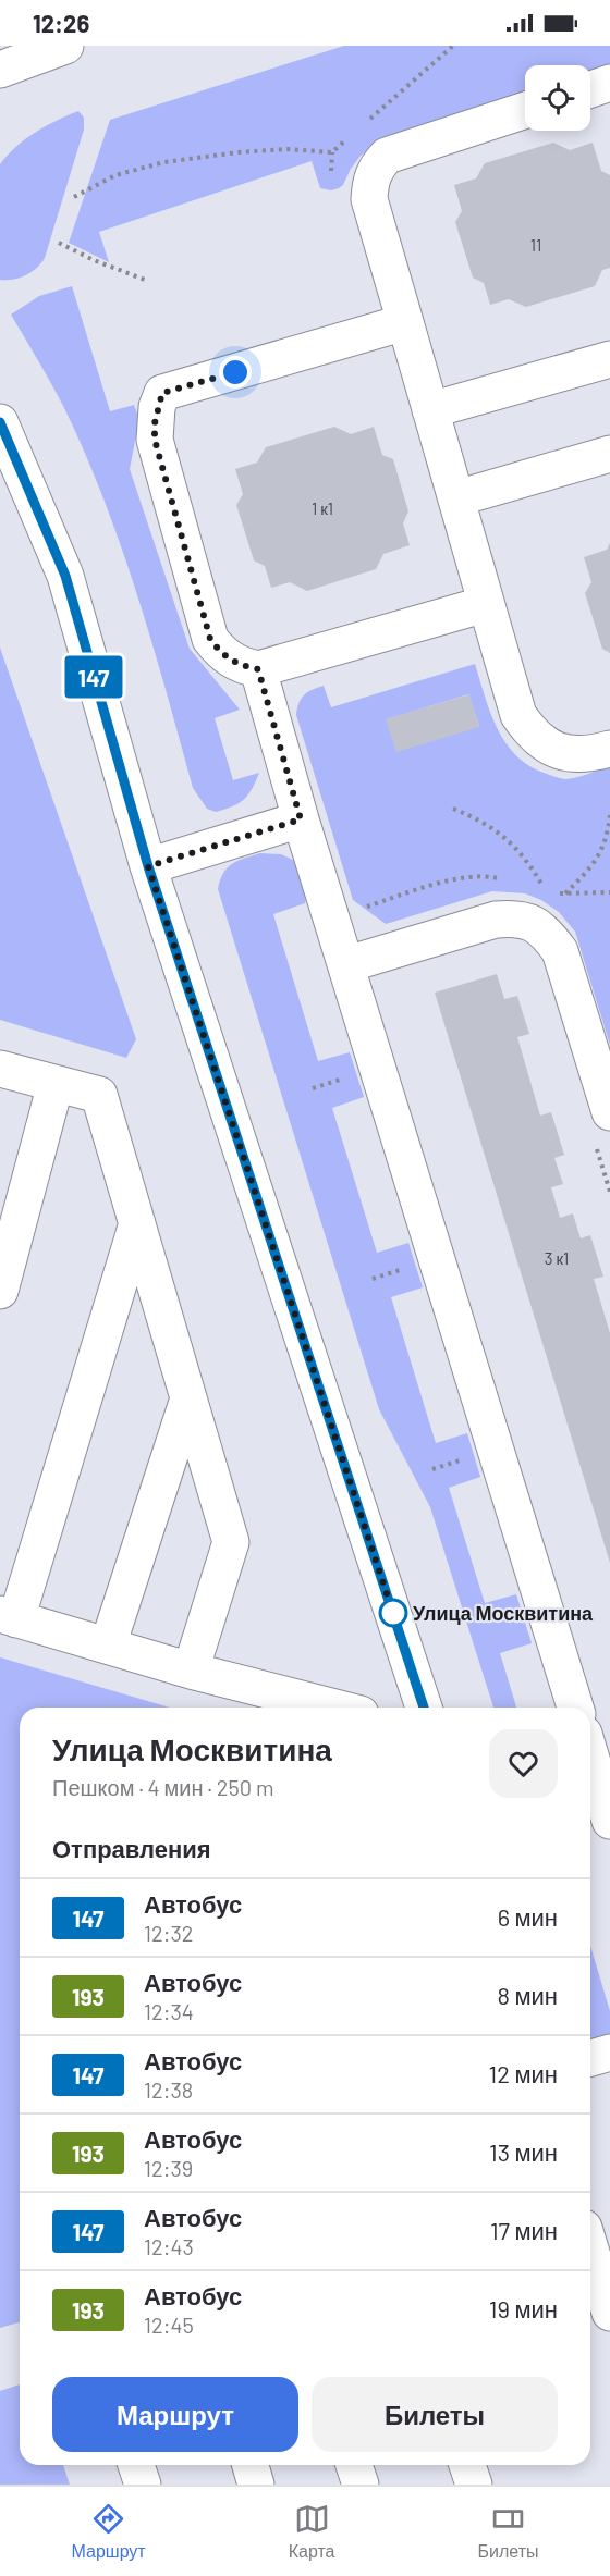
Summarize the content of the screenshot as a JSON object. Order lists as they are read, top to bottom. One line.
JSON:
{"places":["Улица Москвитина"],"lines":["bus line 147"],"house_numbers":["11","1 к1","3 к1"],"page":{"status":"12:26","on_map":"147","heading":[["Улица Москвитина","Пешком · 4 мин · 250 m"],"Отправления"],"list":[{"mark":"147","name":"Автобус","note":"12:32","value":"6 мин"},{"mark":"193","name":"Автобус","note":"12:34","value":"8 мин"},{"mark":"147","name":"Автобус","note":"12:38","value":"12 мин"},{"mark":"193","name":"Автобус","note":"12:39","value":"13 мин"},{"mark":"147","name":"Автобус","note":"12:43","value":"17 мин"},{"mark":"193","name":"Автобус","note":"12:45","value":"19 мин"}],"buttons":["Маршрут","Билеты"],"tabs":["Маршрут","Карта","Билеты"]}}
